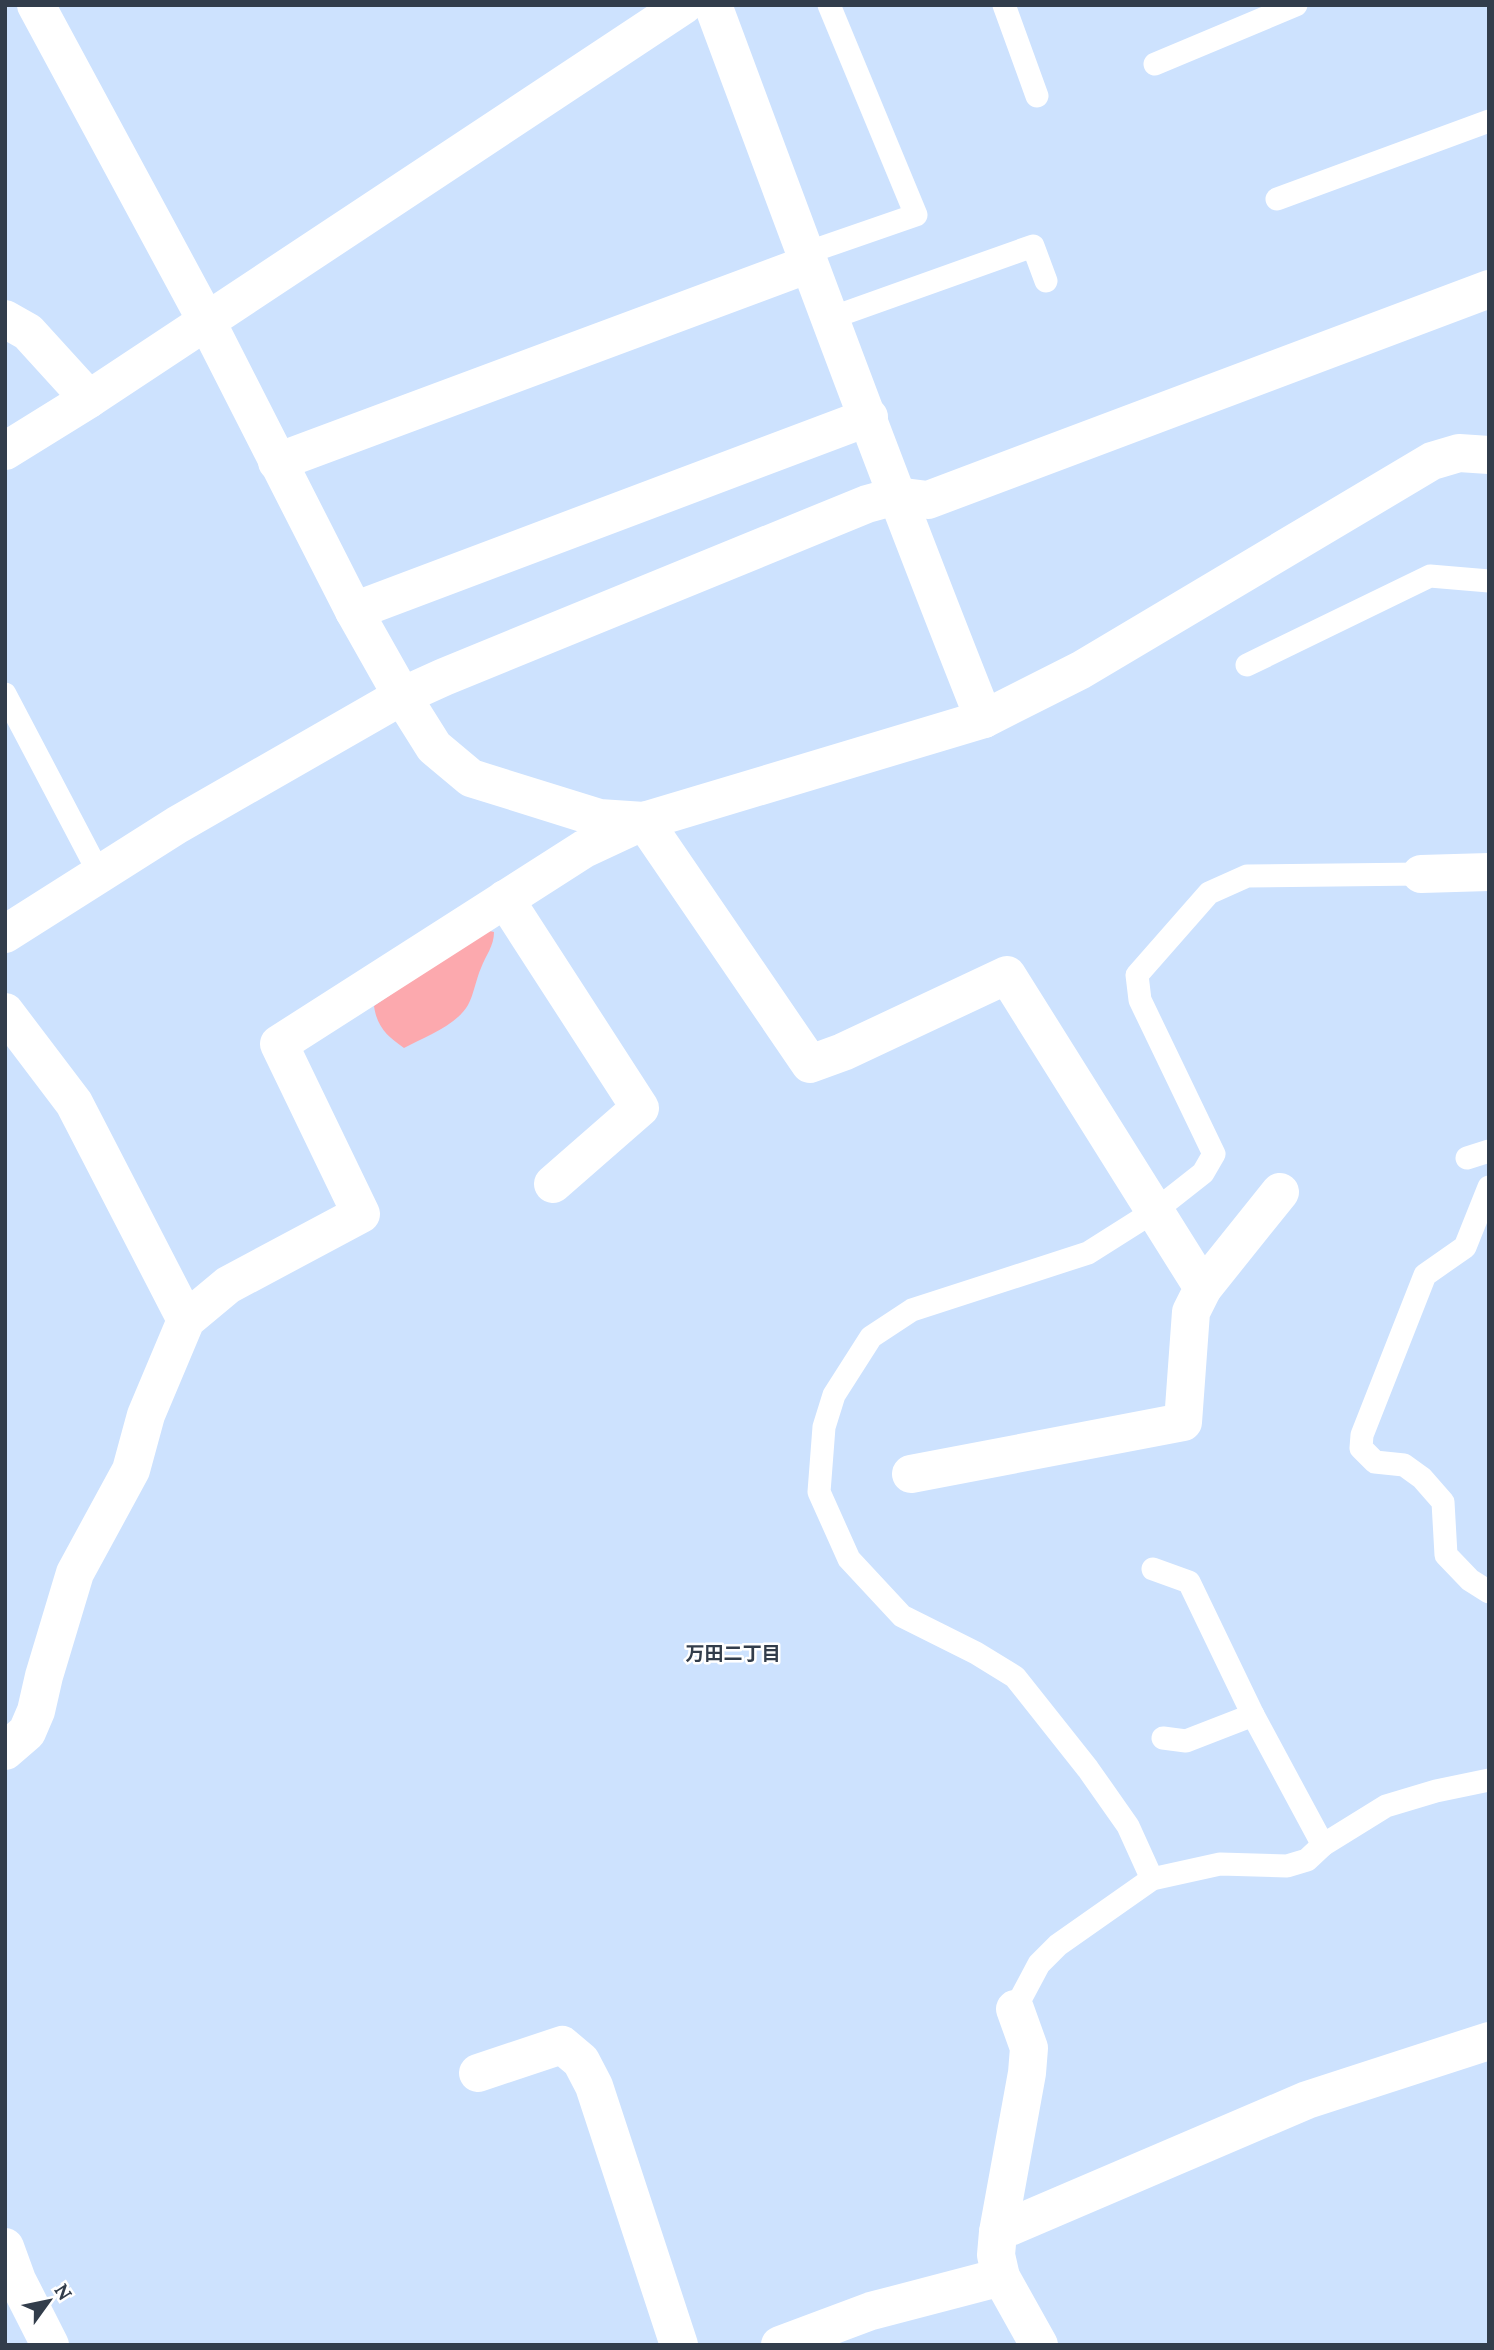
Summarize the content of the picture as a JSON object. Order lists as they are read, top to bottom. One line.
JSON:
{"districts":["万田二丁目"],"north":"top right"}
